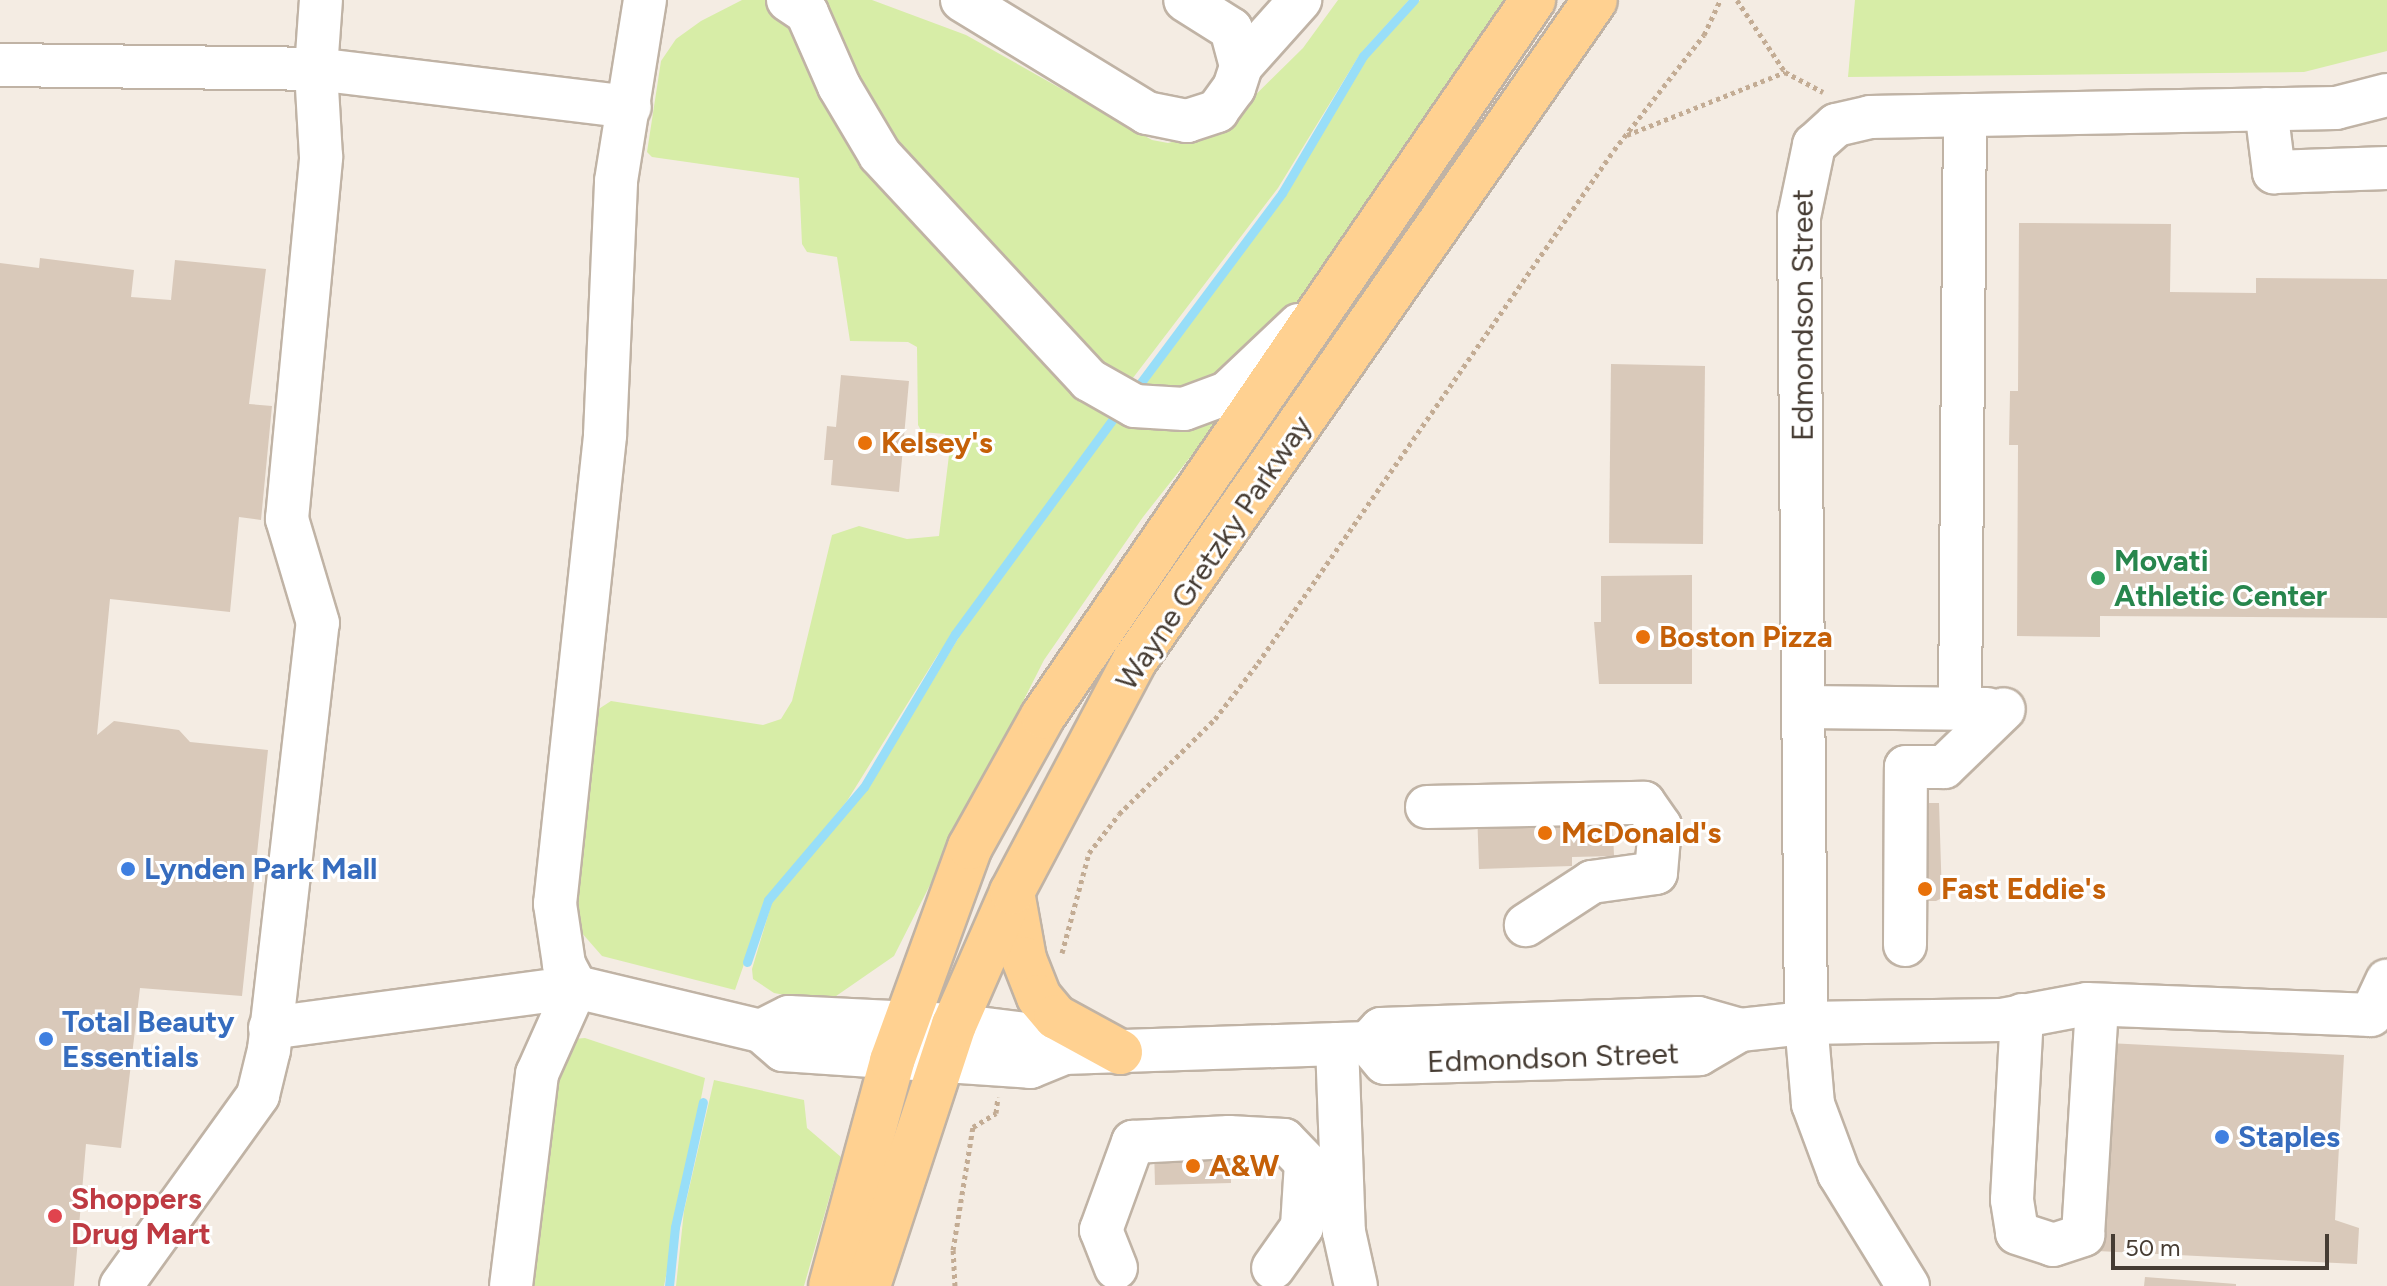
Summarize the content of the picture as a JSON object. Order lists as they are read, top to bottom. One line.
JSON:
{"streets":{"main road":["Wayne Gretzky Parkway"],"street":["Edmondson Street"]},"crossings":[["Edmondson Street","Wayne Gretzky Parkway"]],"places":["Kelsey's","Movati Athletic Center","Boston Pizza","McDonald's","Lynden Park Mall","Fast Eddie's","Total Beauty Essentials","Staples","A&W","Shoppers Drug Mart"],"scale_bar":"50 m"}
